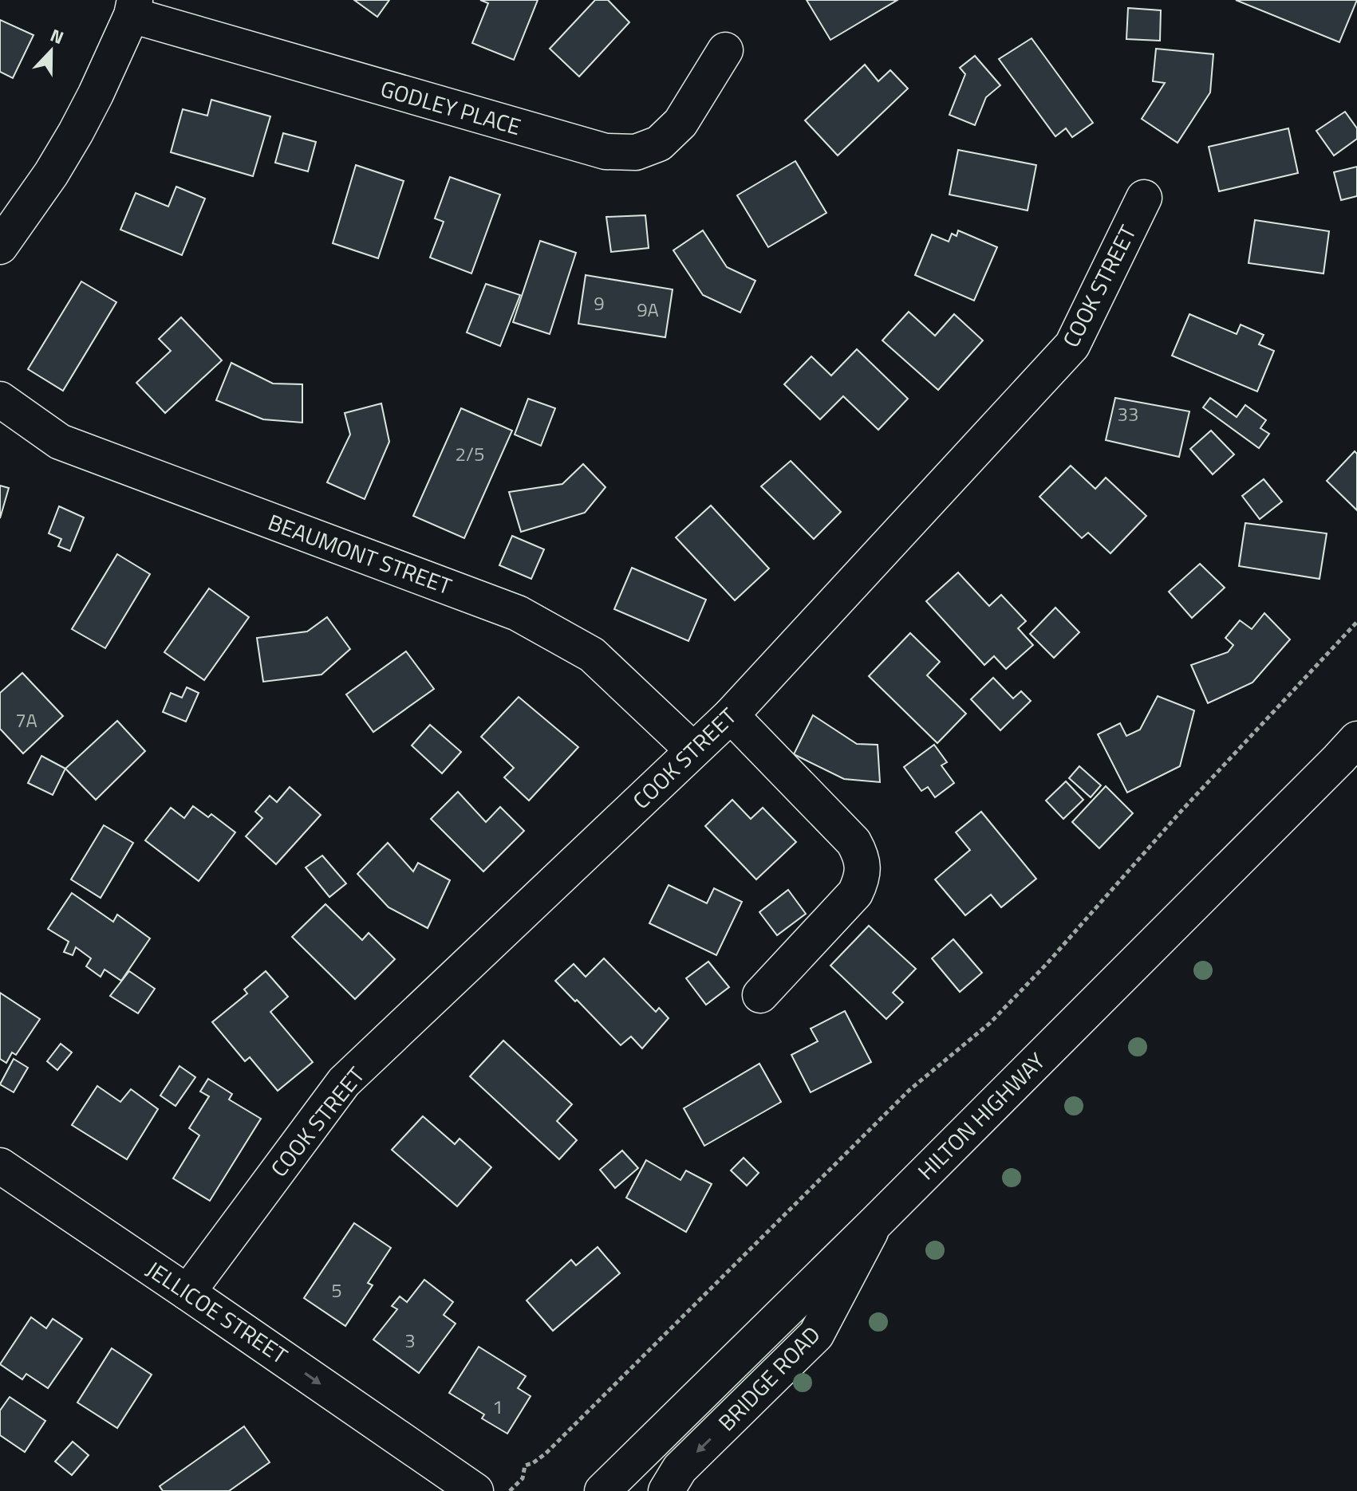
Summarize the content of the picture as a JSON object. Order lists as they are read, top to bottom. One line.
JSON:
{"streets":{"main road":["GODLEY PLACE","COOK STREET","BEAUMONT STREET","HILTON HIGHWAY","JELLICOE STREET","BRIDGE ROAD"]},"crossings":[["COOK STREET","BEAUMONT STREET"],["COOK STREET","JELLICOE STREET"],["HILTON HIGHWAY","BRIDGE ROAD"]],"one_way":["JELLICOE STREET","BRIDGE ROAD"],"house_numbers":["9","9A","33","2/5","7A","5","3","1"],"north":"top"}
